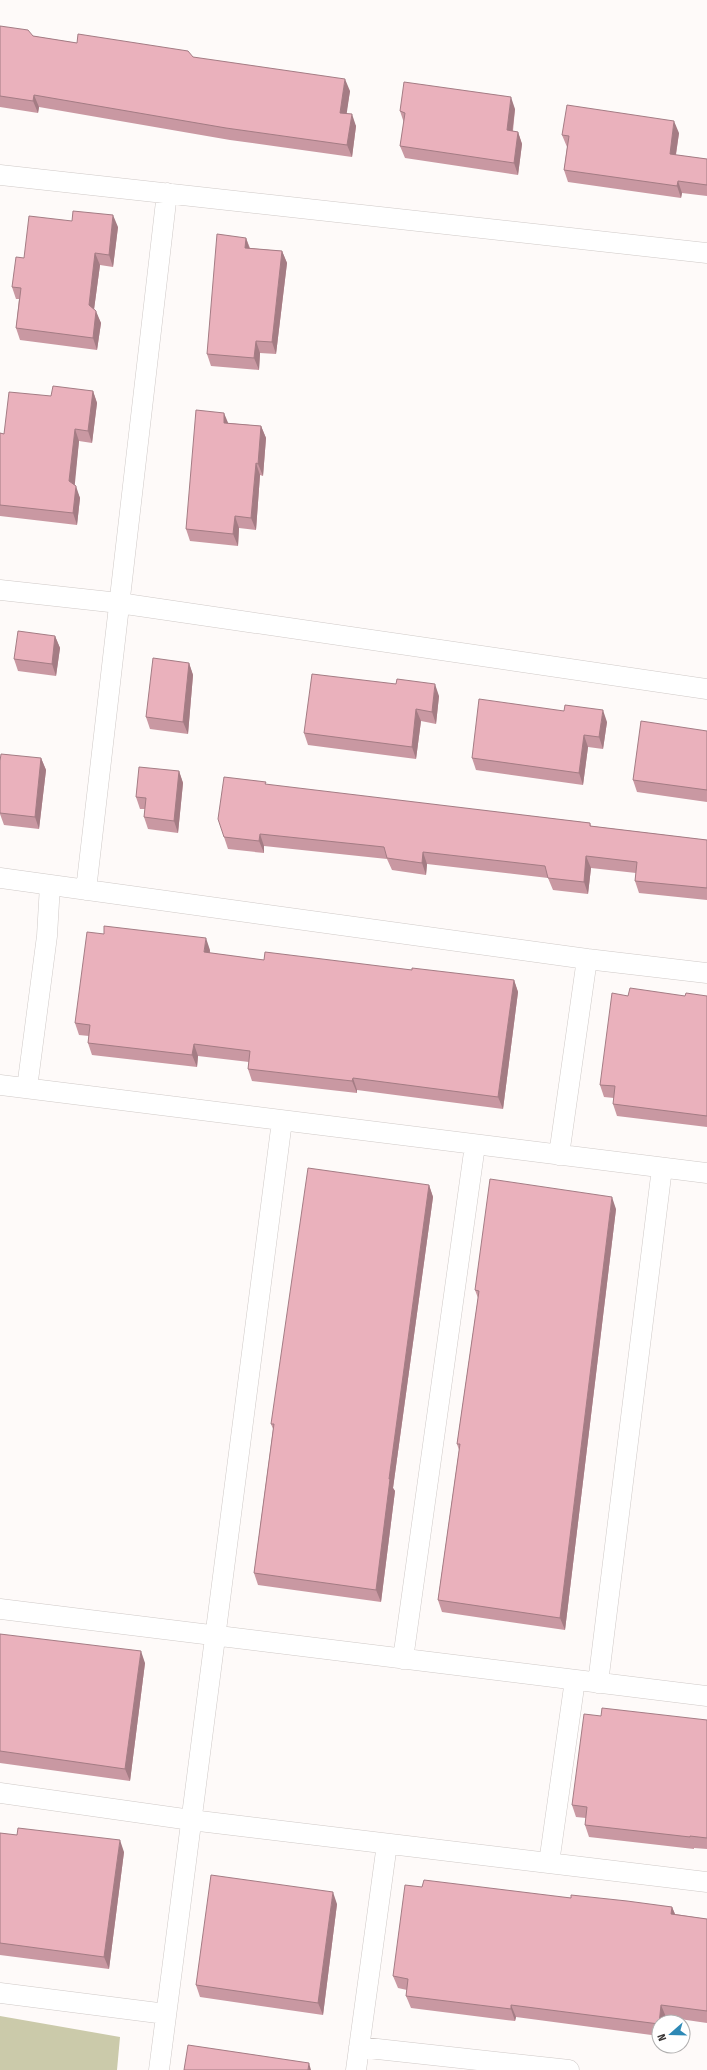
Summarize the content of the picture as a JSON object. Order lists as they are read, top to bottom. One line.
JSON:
{"north":"left"}
